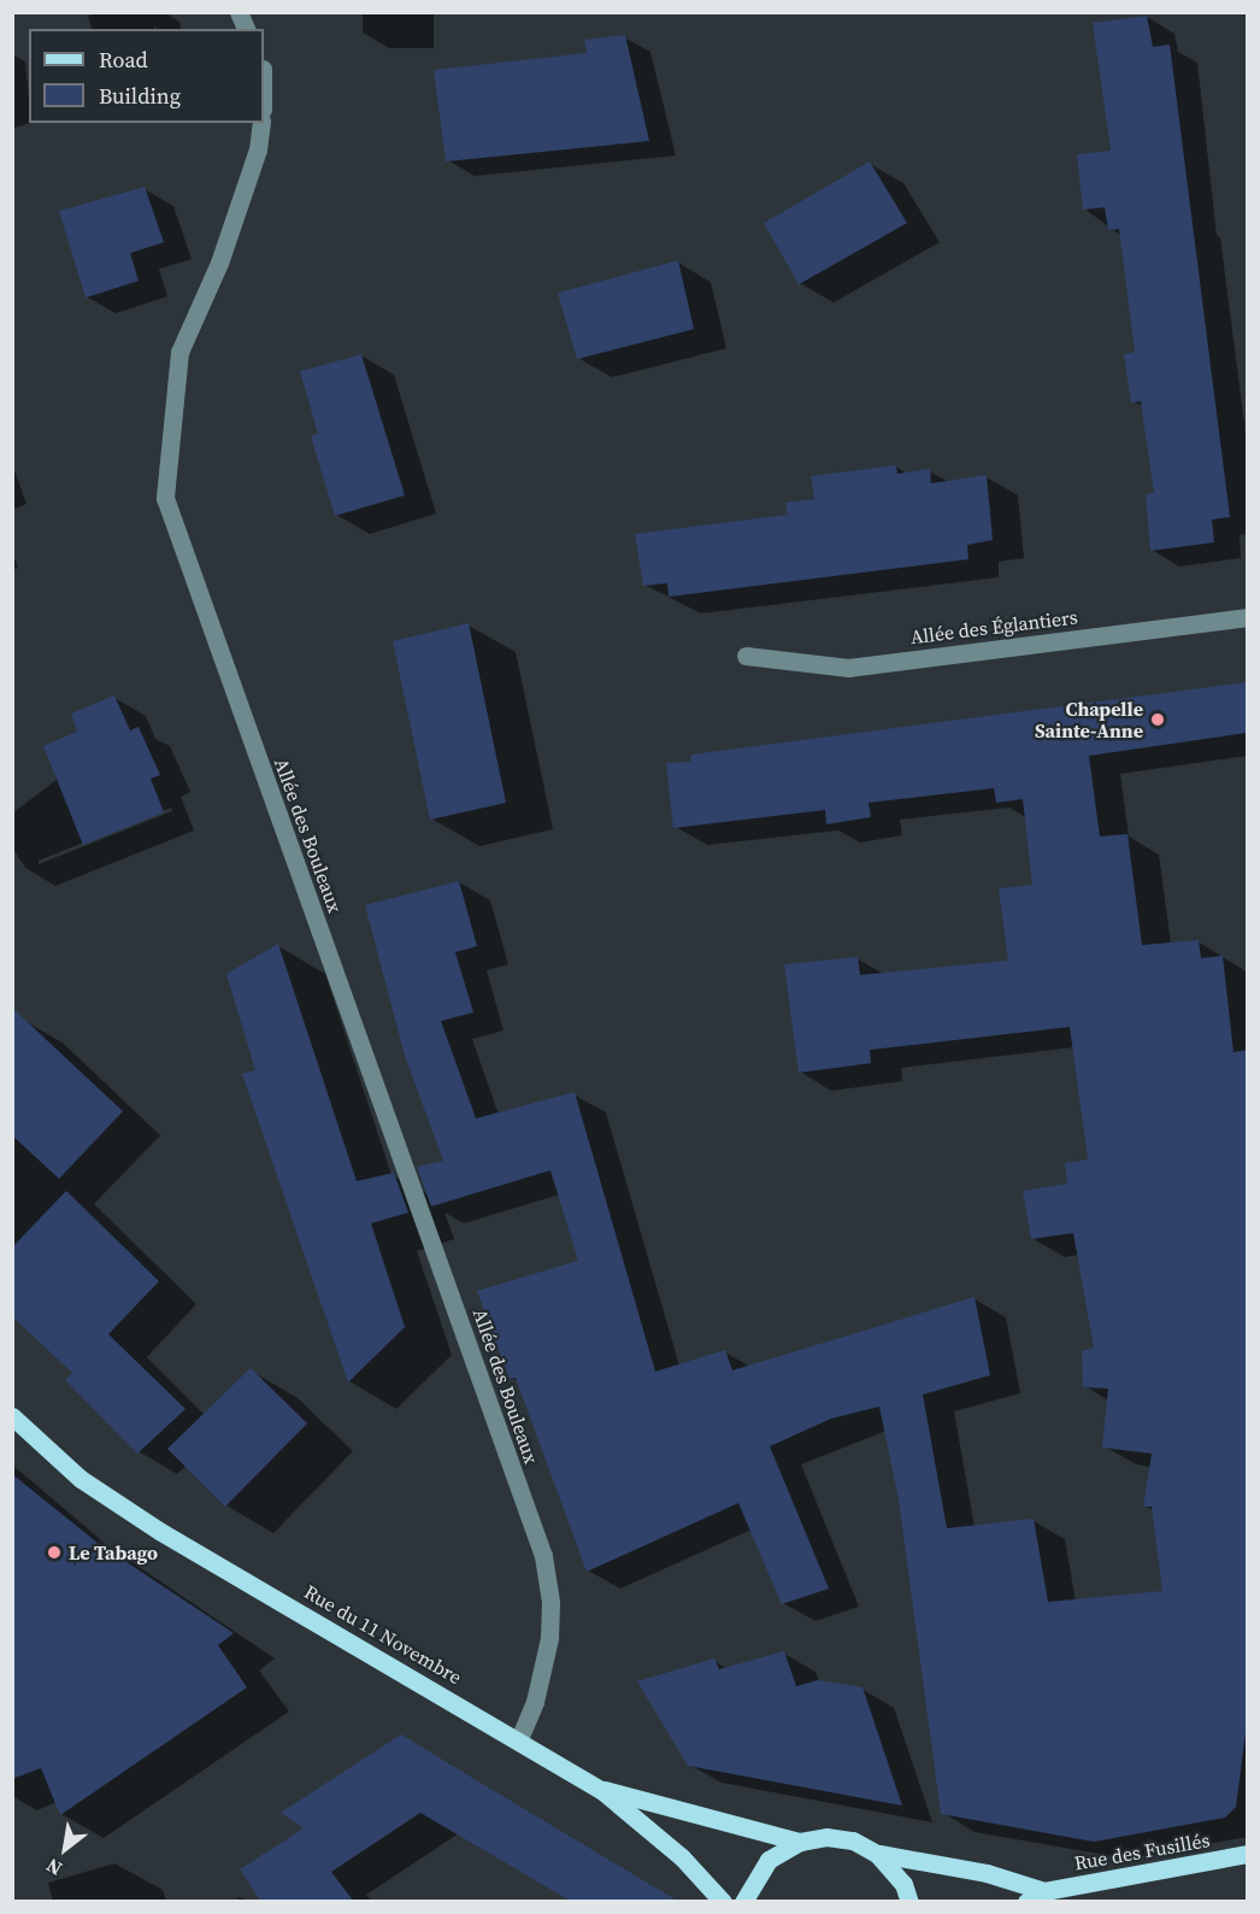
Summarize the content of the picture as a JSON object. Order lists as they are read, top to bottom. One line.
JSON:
{"streets":{"main road":["Rue du 11 Novembre","Rue des Fusillés"],"street":["Allée des Églantiers","Allée des Bouleaux"]},"crossings":[["Allée des Bouleaux","Rue du 11 Novembre"]],"places":["Chapelle Sainte-Anne","Le Tabago"],"legend":["Road","Building"],"north":"bottom left"}
